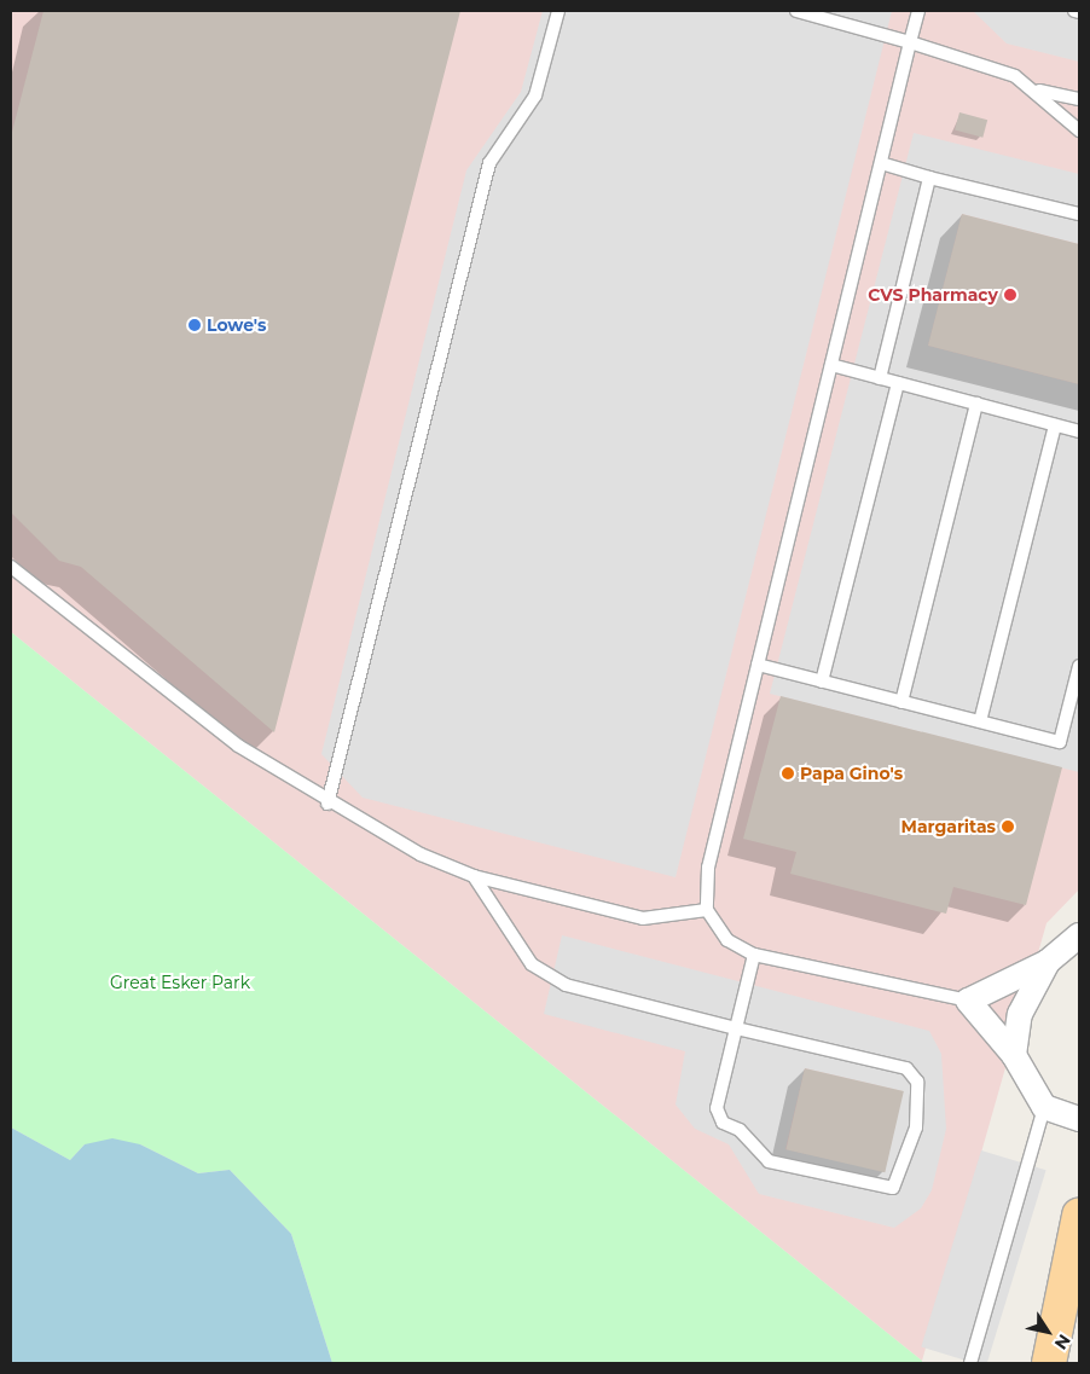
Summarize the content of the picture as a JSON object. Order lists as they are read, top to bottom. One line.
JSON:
{"parks":["Great Esker Park"],"places":["CVS Pharmacy","Lowe's","Papa Gino's","Margaritas"],"north":"bottom right"}
